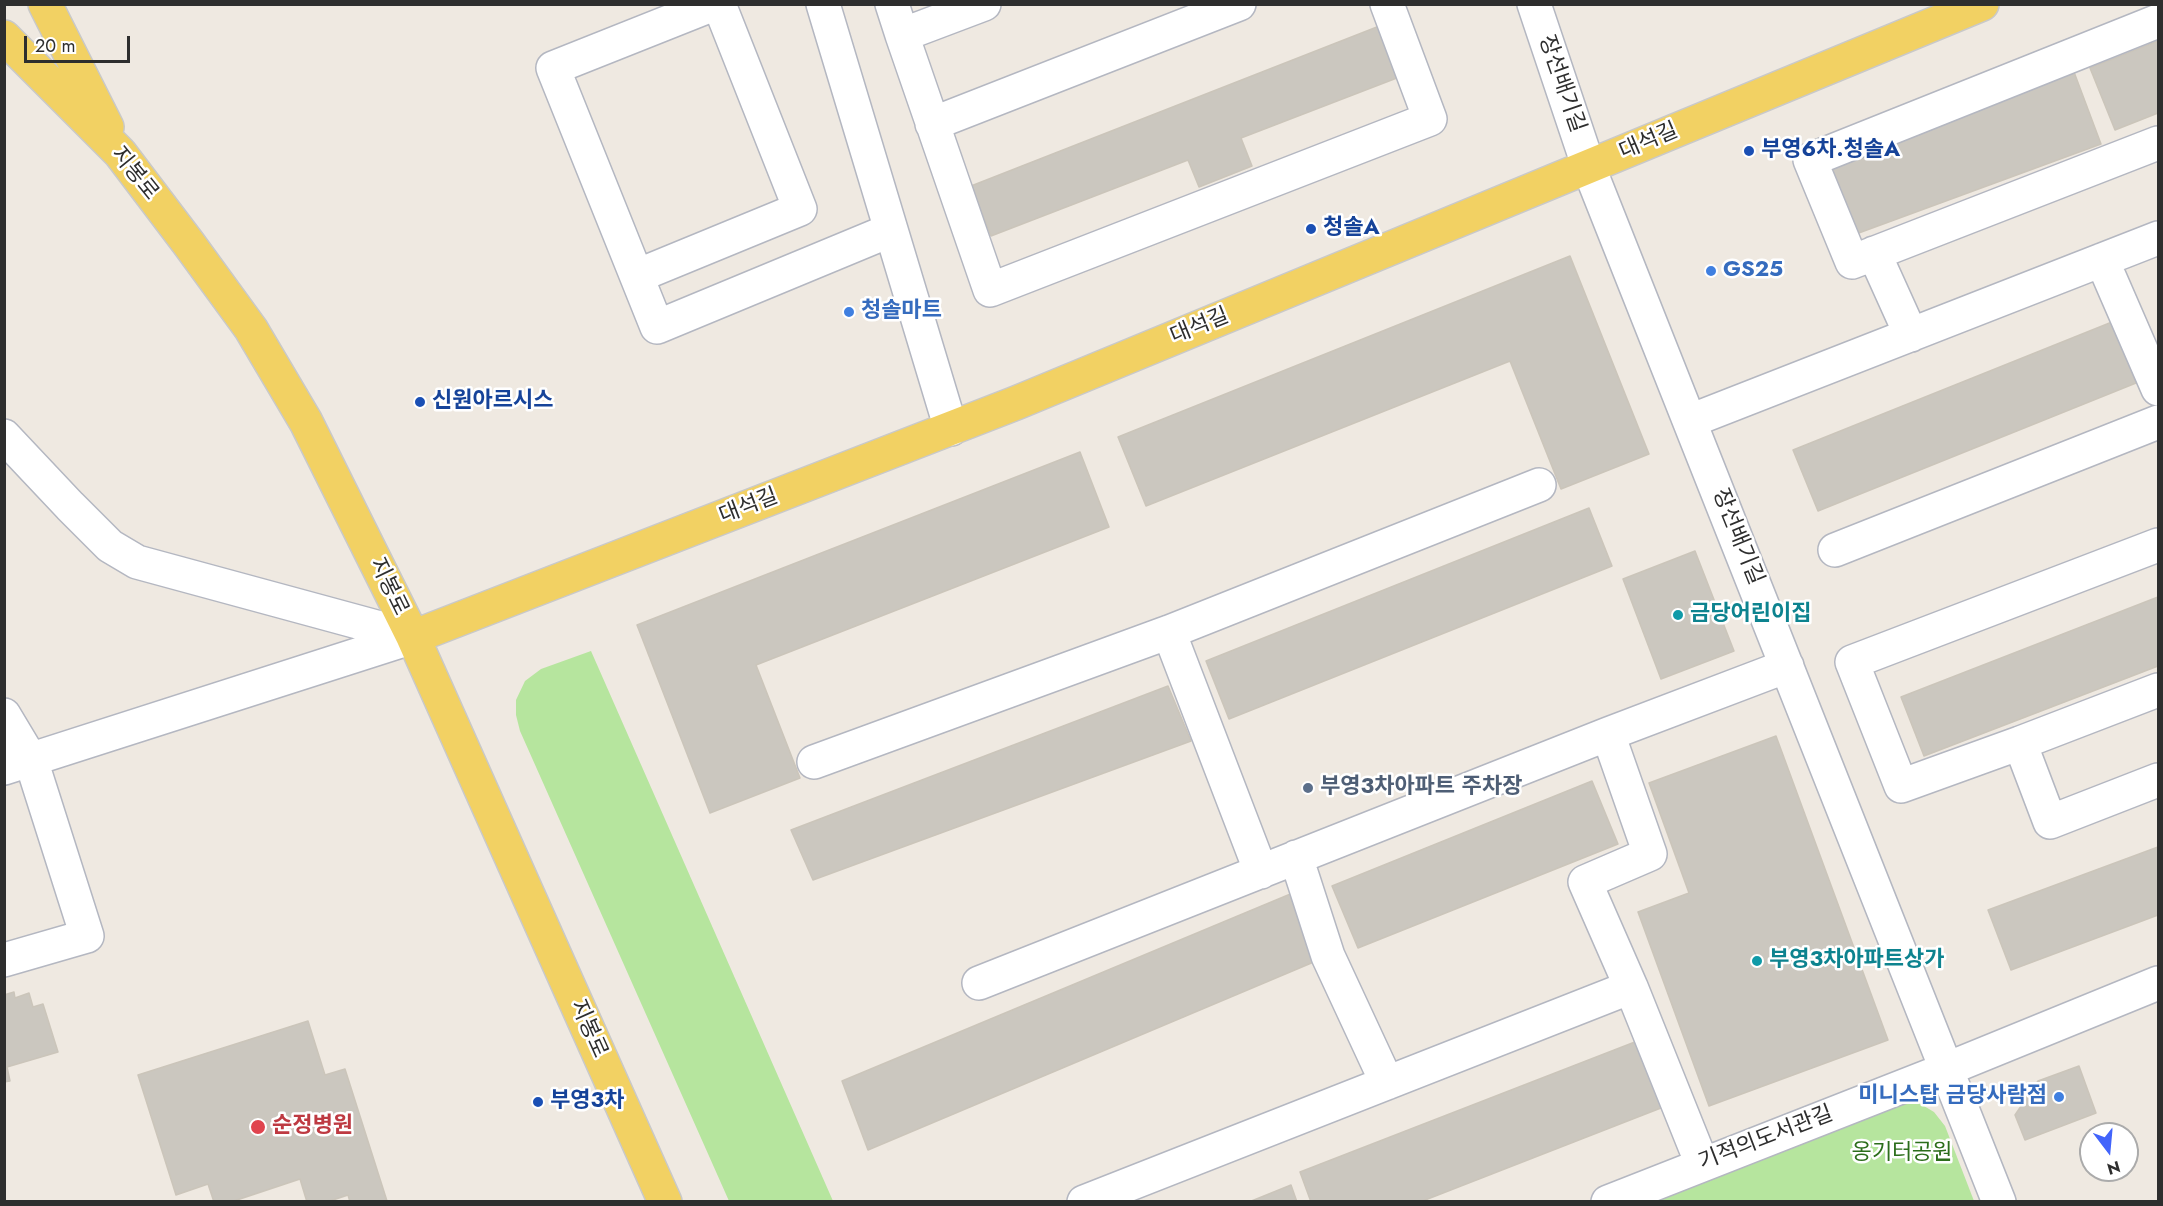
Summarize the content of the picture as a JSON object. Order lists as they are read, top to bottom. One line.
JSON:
{"streets":{"main road":["대석길","지봉로"],"street":["장선배기길","기적의도서관길"]},"crossings":[["장선배기길","대석길"],["장선배기길","기적의도서관길"],["대석길","지봉로"]],"parks":["옹기터공원"],"places":["부영6차.청솔A","청솔A","GS25","청솔마트","신원아르시스","금당어린이집","부영3차아파트 주차장","부영3차아파트상가","미니스탑 금당사람점","부영3차","순정병원"],"scale_bar":"20 m","north":"bottom"}
